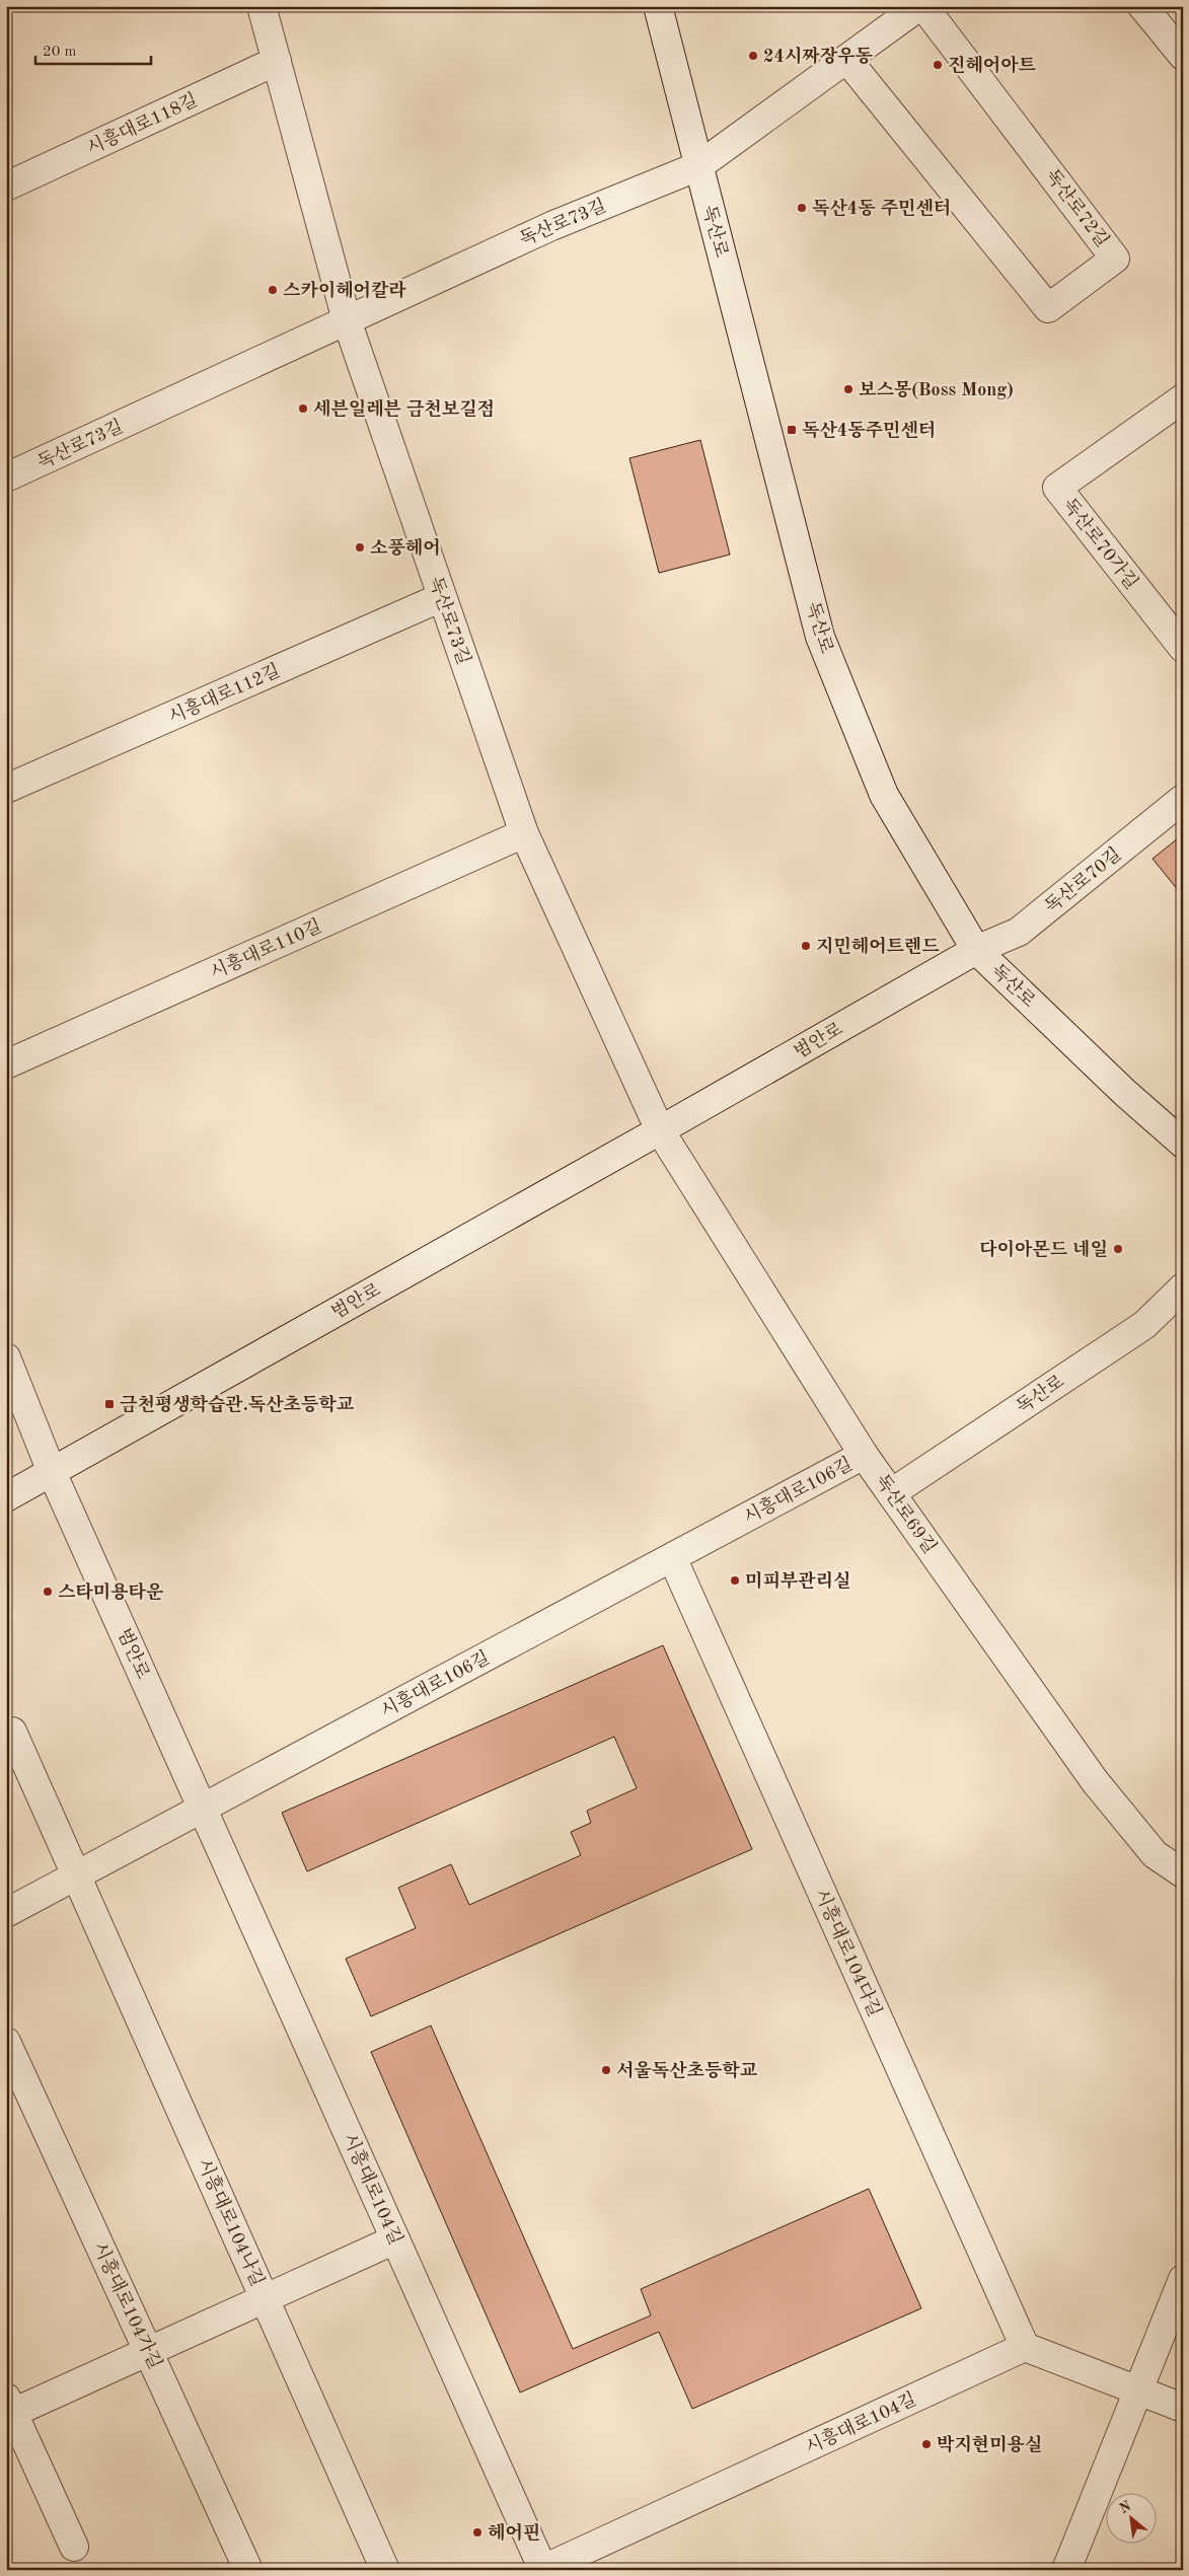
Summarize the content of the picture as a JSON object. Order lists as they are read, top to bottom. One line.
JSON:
{"streets":{"street":["시흥대로118길","독산로72길","독산로73길","독산로","독산로70가길","시흥대로112길","독산로70길","시흥대로110길","범안로","시흥대로106길","독산로69길","시흥대로104다길","시흥대로104길","시흥대로104나길","시흥대로104가길"]},"crossings":[["시흥대로118길","독산로73길"],["독산로73길","독산로"],["독산로73길","시흥대로112길"],["독산로73길","시흥대로110길"],["독산로","독산로70길"],["독산로","범안로"],["독산로","독산로69길"],["독산로70길","범안로"],["범안로","시흥대로106길"],["범안로","독산로69길"],["범안로","시흥대로104길"],["시흥대로106길","독산로69길"],["시흥대로106길","시흥대로104다길"],["시흥대로106길","시흥대로104길"],["시흥대로106길","시흥대로104나길"],["시흥대로104다길","시흥대로104길"]],"places":{"other":["24시짜장우동","진헤어아트","독산4동 주민센터","스카이헤어칼라","보스몽(Boss Mong)","세븐일레븐 금천보길점","소풍헤어","지민헤어트렌드","다이아몬드 네일","미피부관리실","스타미용타운","서울독산초등학교","박지현미용실","헤어핀"],"transit":["독산4동주민센터","금천평생학습관.독산초등학교"]},"scale_bar":"20 m","north":"top left"}
